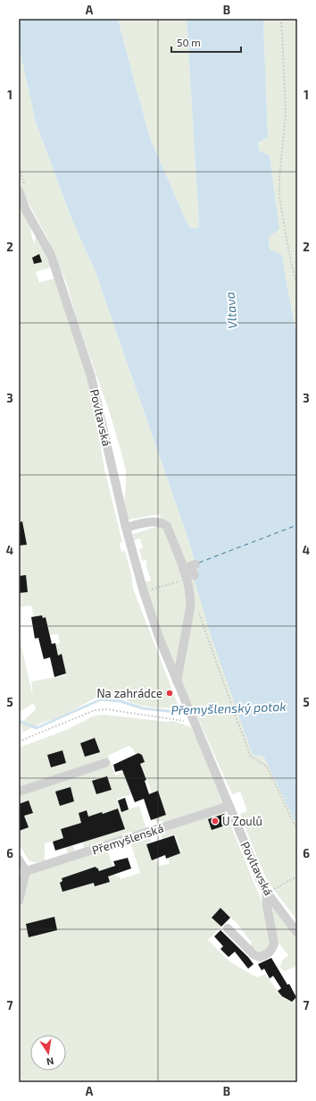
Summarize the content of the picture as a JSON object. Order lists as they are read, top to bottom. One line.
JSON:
{"streets":{"street":["Povltavská","Přemyšlenská"]},"crossings":[["Povltavská","Přemyšlenská"]],"water":["Vltava","Přemyšlenský potok"],"places":["Na zahrádce","U Zoulů"],"scale_bar":"50 m","north":"bottom","grid":{"columns":["A","B"],"rows":["1","2","3","4","5","6","7"]}}
